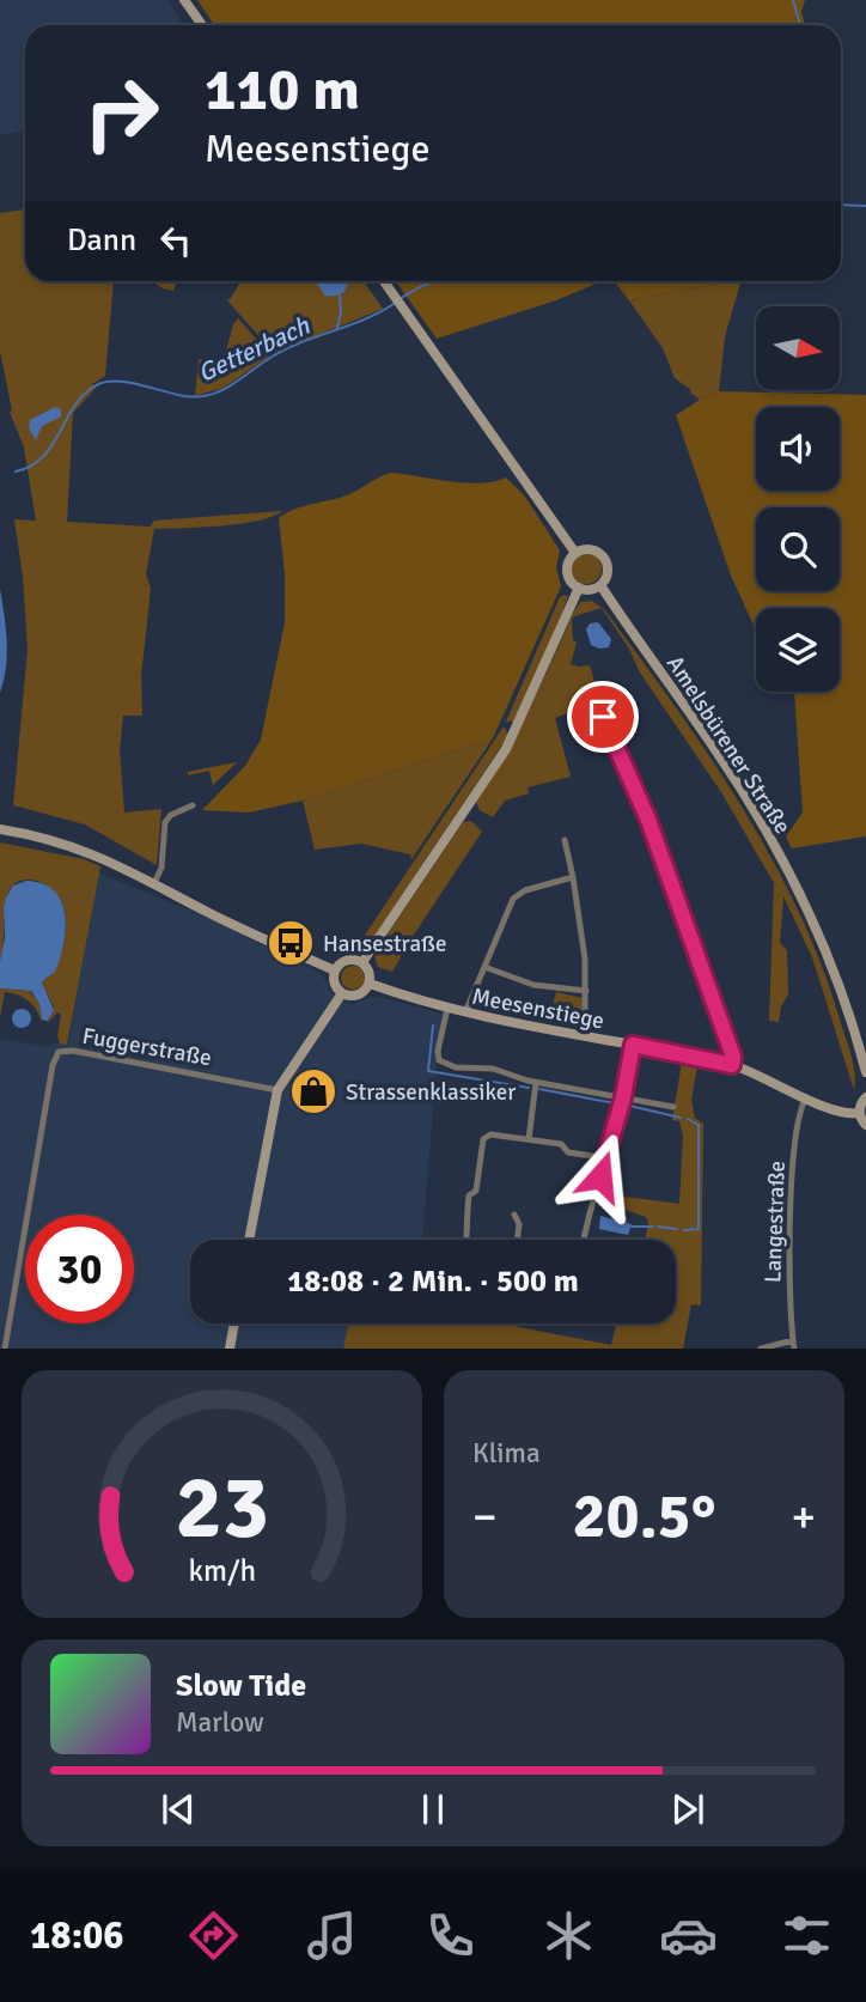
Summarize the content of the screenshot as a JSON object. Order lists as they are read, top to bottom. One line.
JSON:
{"streets":{"street":["Amelsbürener Straße","Meesenstiege","Fuggerstraße","Langestraße"]},"crossings":[["Meesenstiege","Langestraße"]],"water":["Getterbach"],"places":{"bus stop":["Hansestraße"],"shop":["Strassenklassiker"]},"north":"right","page":{"turn":["110 m","Meesenstiege"],"then":"Dann","limit":"30","trip":"18:08 · 2 Min. · 500 m","tile":"Klima","heat":["−","20.5°","+"],"song":["Slow Tide","Marlow"],"tabs":"18:06","gauge":["23","km/h"]}}
